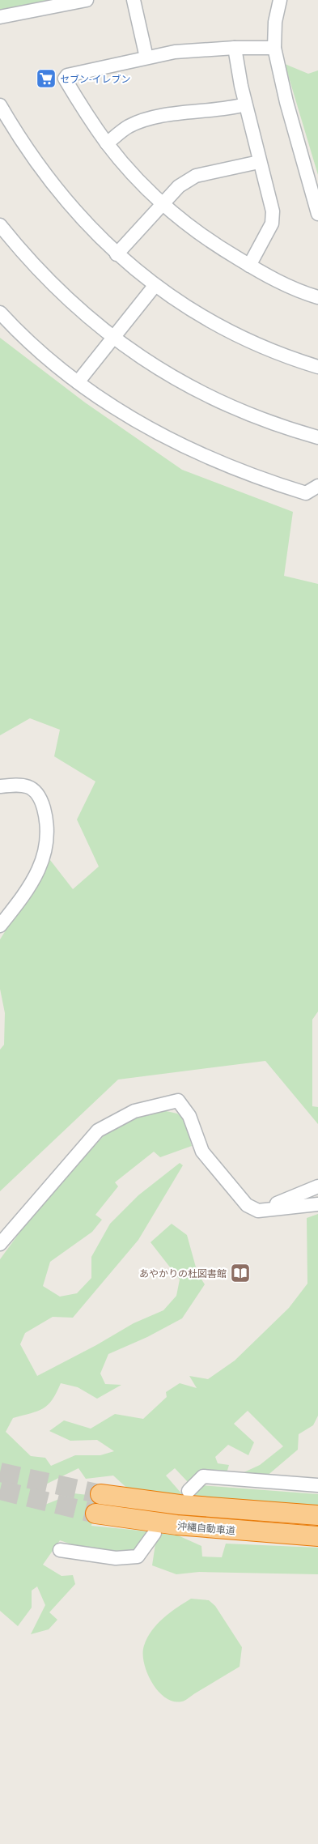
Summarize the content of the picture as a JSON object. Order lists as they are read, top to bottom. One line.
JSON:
{"streets":{"highway":["沖縄自動車道"]},"places":{"supermarket":["セブン-イレブン"],"library":["あやかりの杜図書館"]}}
